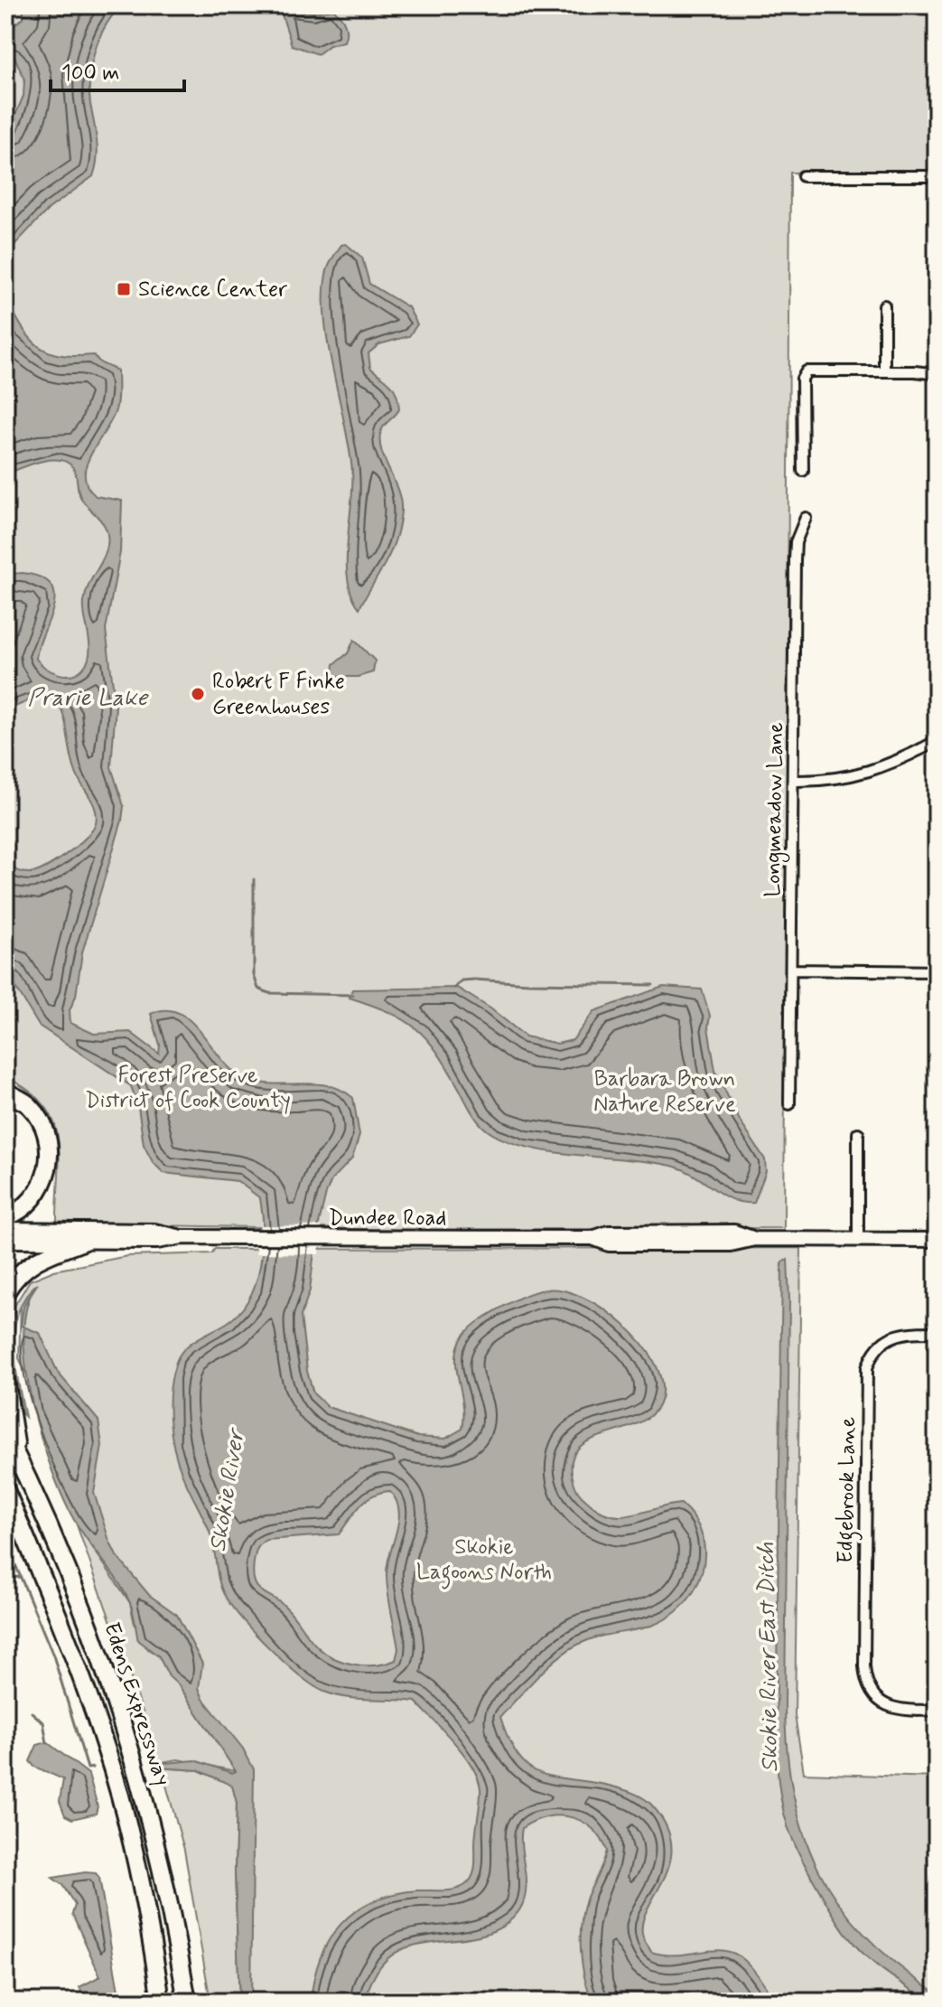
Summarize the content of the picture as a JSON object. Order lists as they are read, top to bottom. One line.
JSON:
{"streets":{"highway":["Edens Expressway"],"main road":["Dundee Road"],"street":["Longmeadow Lane","Edgebrook Lane"]},"water":["Prarie Lake","Skokie River","Skokie River East Ditch"],"parks":["Forest Preserve District of Cook County","Barbara Brown Nature Reserve","Skokie Lagoons North"],"places":{"transit":["Science Center"],"other":["Robert F Finke Greenhouses"]},"scale_bar":"100 m"}
